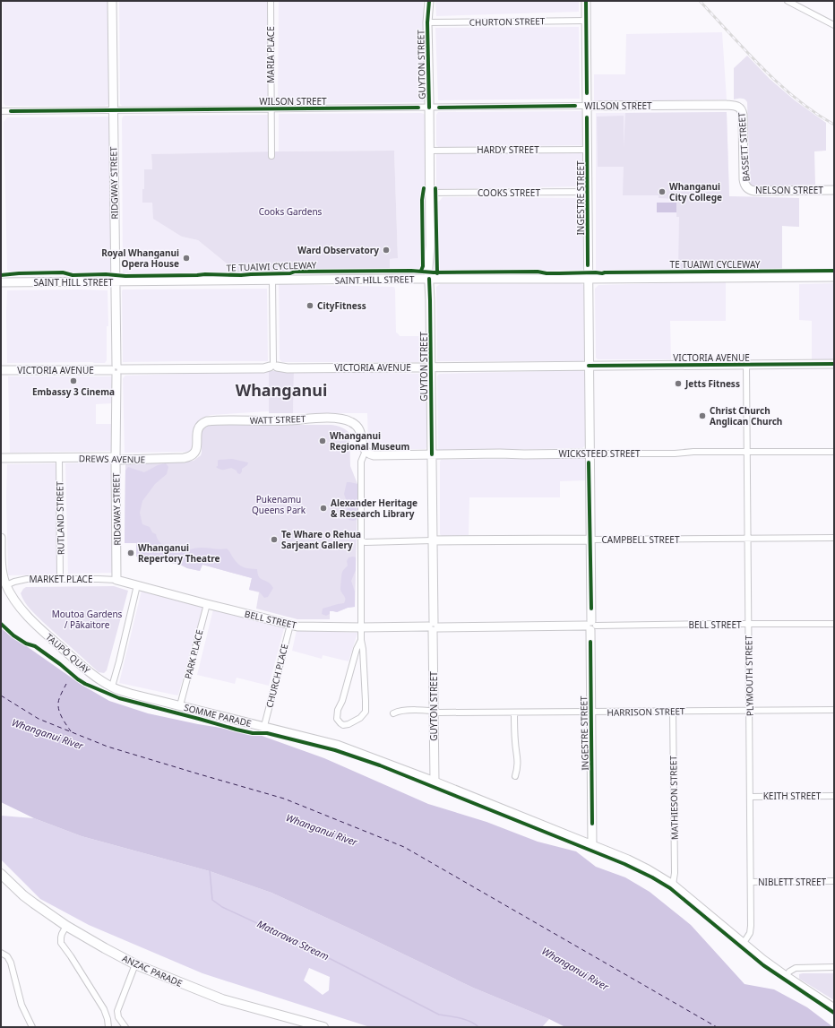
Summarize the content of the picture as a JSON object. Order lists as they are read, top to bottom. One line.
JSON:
{"streets":{"main road":["ANZAC PARADE"],"street":["CHURTON STREET","MARIA PLACE","GUYTON STREET","WILSON STREET","BASSETT STREET","HARDY STREET","RIDGWAY STREET","NELSON STREET","COOKS STREET","INGESTRE STREET","SAINT HILL STREET","VICTORIA AVENUE","WATT STREET","WICKSTEED STREET","DREWS AVENUE","RUTLAND STREET","CAMPBELL STREET","MARKET PLACE","BELL STREET","TAUPŌ QUAY","PARK PLACE","CHURCH PLACE","PLYMOUTH STREET","HARRISON STREET","SOMME PARADE","KEITH STREET","MATHIESON STREET","NIBLETT STREET"],"cycle path":["TE TUAIWI CYCLEWAY"]},"crossings":[["CHURTON STREET","GUYTON STREET"],["CHURTON STREET","INGESTRE STREET"],["MARIA PLACE","WILSON STREET"],["GUYTON STREET","WILSON STREET"],["GUYTON STREET","HARDY STREET"],["GUYTON STREET","COOKS STREET"],["GUYTON STREET","SAINT HILL STREET"],["GUYTON STREET","VICTORIA AVENUE"],["GUYTON STREET","WICKSTEED STREET"],["GUYTON STREET","CAMPBELL STREET"],["GUYTON STREET","BELL STREET"],["GUYTON STREET","HARRISON STREET"],["GUYTON STREET","SOMME PARADE"],["WILSON STREET","BASSETT STREET"],["WILSON STREET","RIDGWAY STREET"],["WILSON STREET","INGESTRE STREET"],["BASSETT STREET","NELSON STREET"],["HARDY STREET","INGESTRE STREET"],["RIDGWAY STREET","SAINT HILL STREET"],["RIDGWAY STREET","VICTORIA AVENUE"],["RIDGWAY STREET","DREWS AVENUE"],["RIDGWAY STREET","MARKET PLACE"],["RIDGWAY STREET","BELL STREET"],["COOKS STREET","INGESTRE STREET"],["INGESTRE STREET","SAINT HILL STREET"],["INGESTRE STREET","VICTORIA AVENUE"],["INGESTRE STREET","WICKSTEED STREET"],["INGESTRE STREET","CAMPBELL STREET"],["INGESTRE STREET","BELL STREET"],["INGESTRE STREET","HARRISON STREET"],["INGESTRE STREET","SOMME PARADE"],["VICTORIA AVENUE","PLYMOUTH STREET"],["WATT STREET","WICKSTEED STREET"],["WATT STREET","DREWS AVENUE"],["WICKSTEED STREET","PLYMOUTH STREET"],["DREWS AVENUE","RUTLAND STREET"],["RUTLAND STREET","MARKET PLACE"],["CAMPBELL STREET","PLYMOUTH STREET"],["MARKET PLACE","BELL STREET"],["MARKET PLACE","TAUPŌ QUAY"],["BELL STREET","PARK PLACE"],["BELL STREET","CHURCH PLACE"],["BELL STREET","PLYMOUTH STREET"],["TAUPŌ QUAY","SOMME PARADE"],["PARK PLACE","SOMME PARADE"],["CHURCH PLACE","SOMME PARADE"],["PLYMOUTH STREET","HARRISON STREET"],["PLYMOUTH STREET","SOMME PARADE"],["PLYMOUTH STREET","KEITH STREET"],["PLYMOUTH STREET","NIBLETT STREET"],["HARRISON STREET","MATHIESON STREET"],["SOMME PARADE","MATHIESON STREET"]],"districts":["Whanganui"],"water":["Whanganui River","Matarawa Stream"],"parks":["Cooks Gardens","Pukenamu Queens Park","Moutoa Gardens / Pākaitore"],"places":["Whanganui City College","Ward Observatory","Royal Whanganui Opera House","CityFitness","Embassy 3 Cinema","Jetts Fitness","Christ Church Anglican Church","Whanganui Regional Museum","Alexander Heritage & Research Library","Te Whare o Rehua Sarjeant Gallery","Whanganui Repertory Theatre"]}
